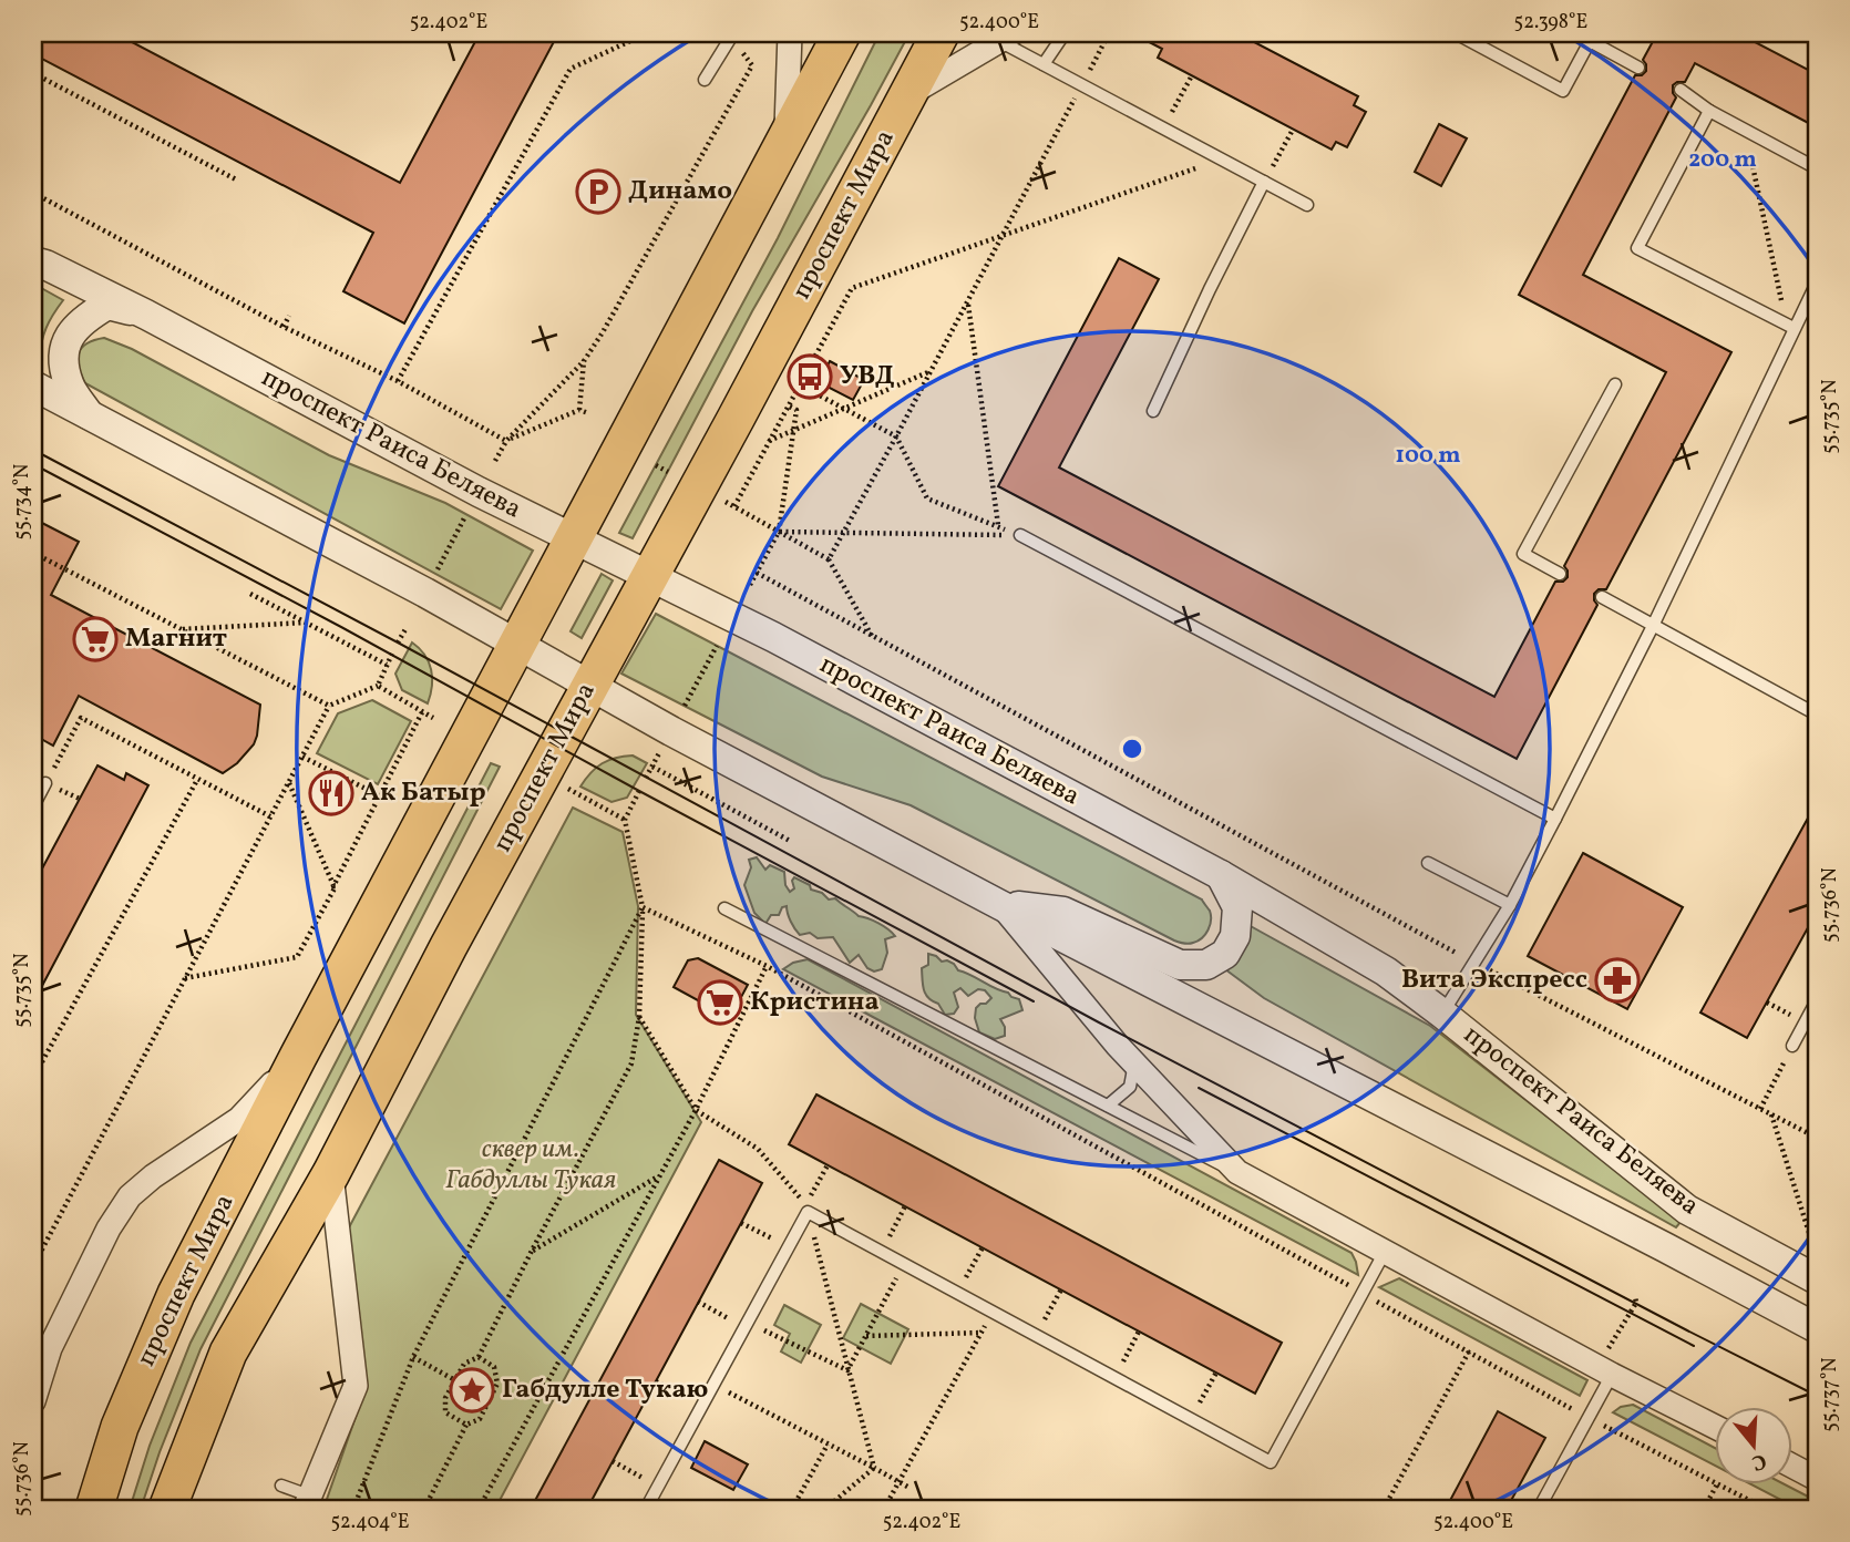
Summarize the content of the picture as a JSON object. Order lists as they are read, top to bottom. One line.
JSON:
{"streets":{"main road":["проспект Мира"],"street":["проспект Раиса Беляева"]},"crossings":[["проспект Мира","проспект Раиса Беляева"]],"parks":["сквер им. Габдуллы Тукая"],"places":{"parking":["Динамо"],"bus stop":["УВД"],"supermarket":["Магнит","Кристина"],"restaurant":["Ак Батыр"],"pharmacy":["Вита Экспресс"],"place":["Габдулле Тукаю"]},"north":"bottom","coordinates":["52.402°E","52.400°E","52.398°E","55.735°N","55.734°N","55.736°N","55.737°N","52.404°E"],"rings":["200 m","100 m"]}
